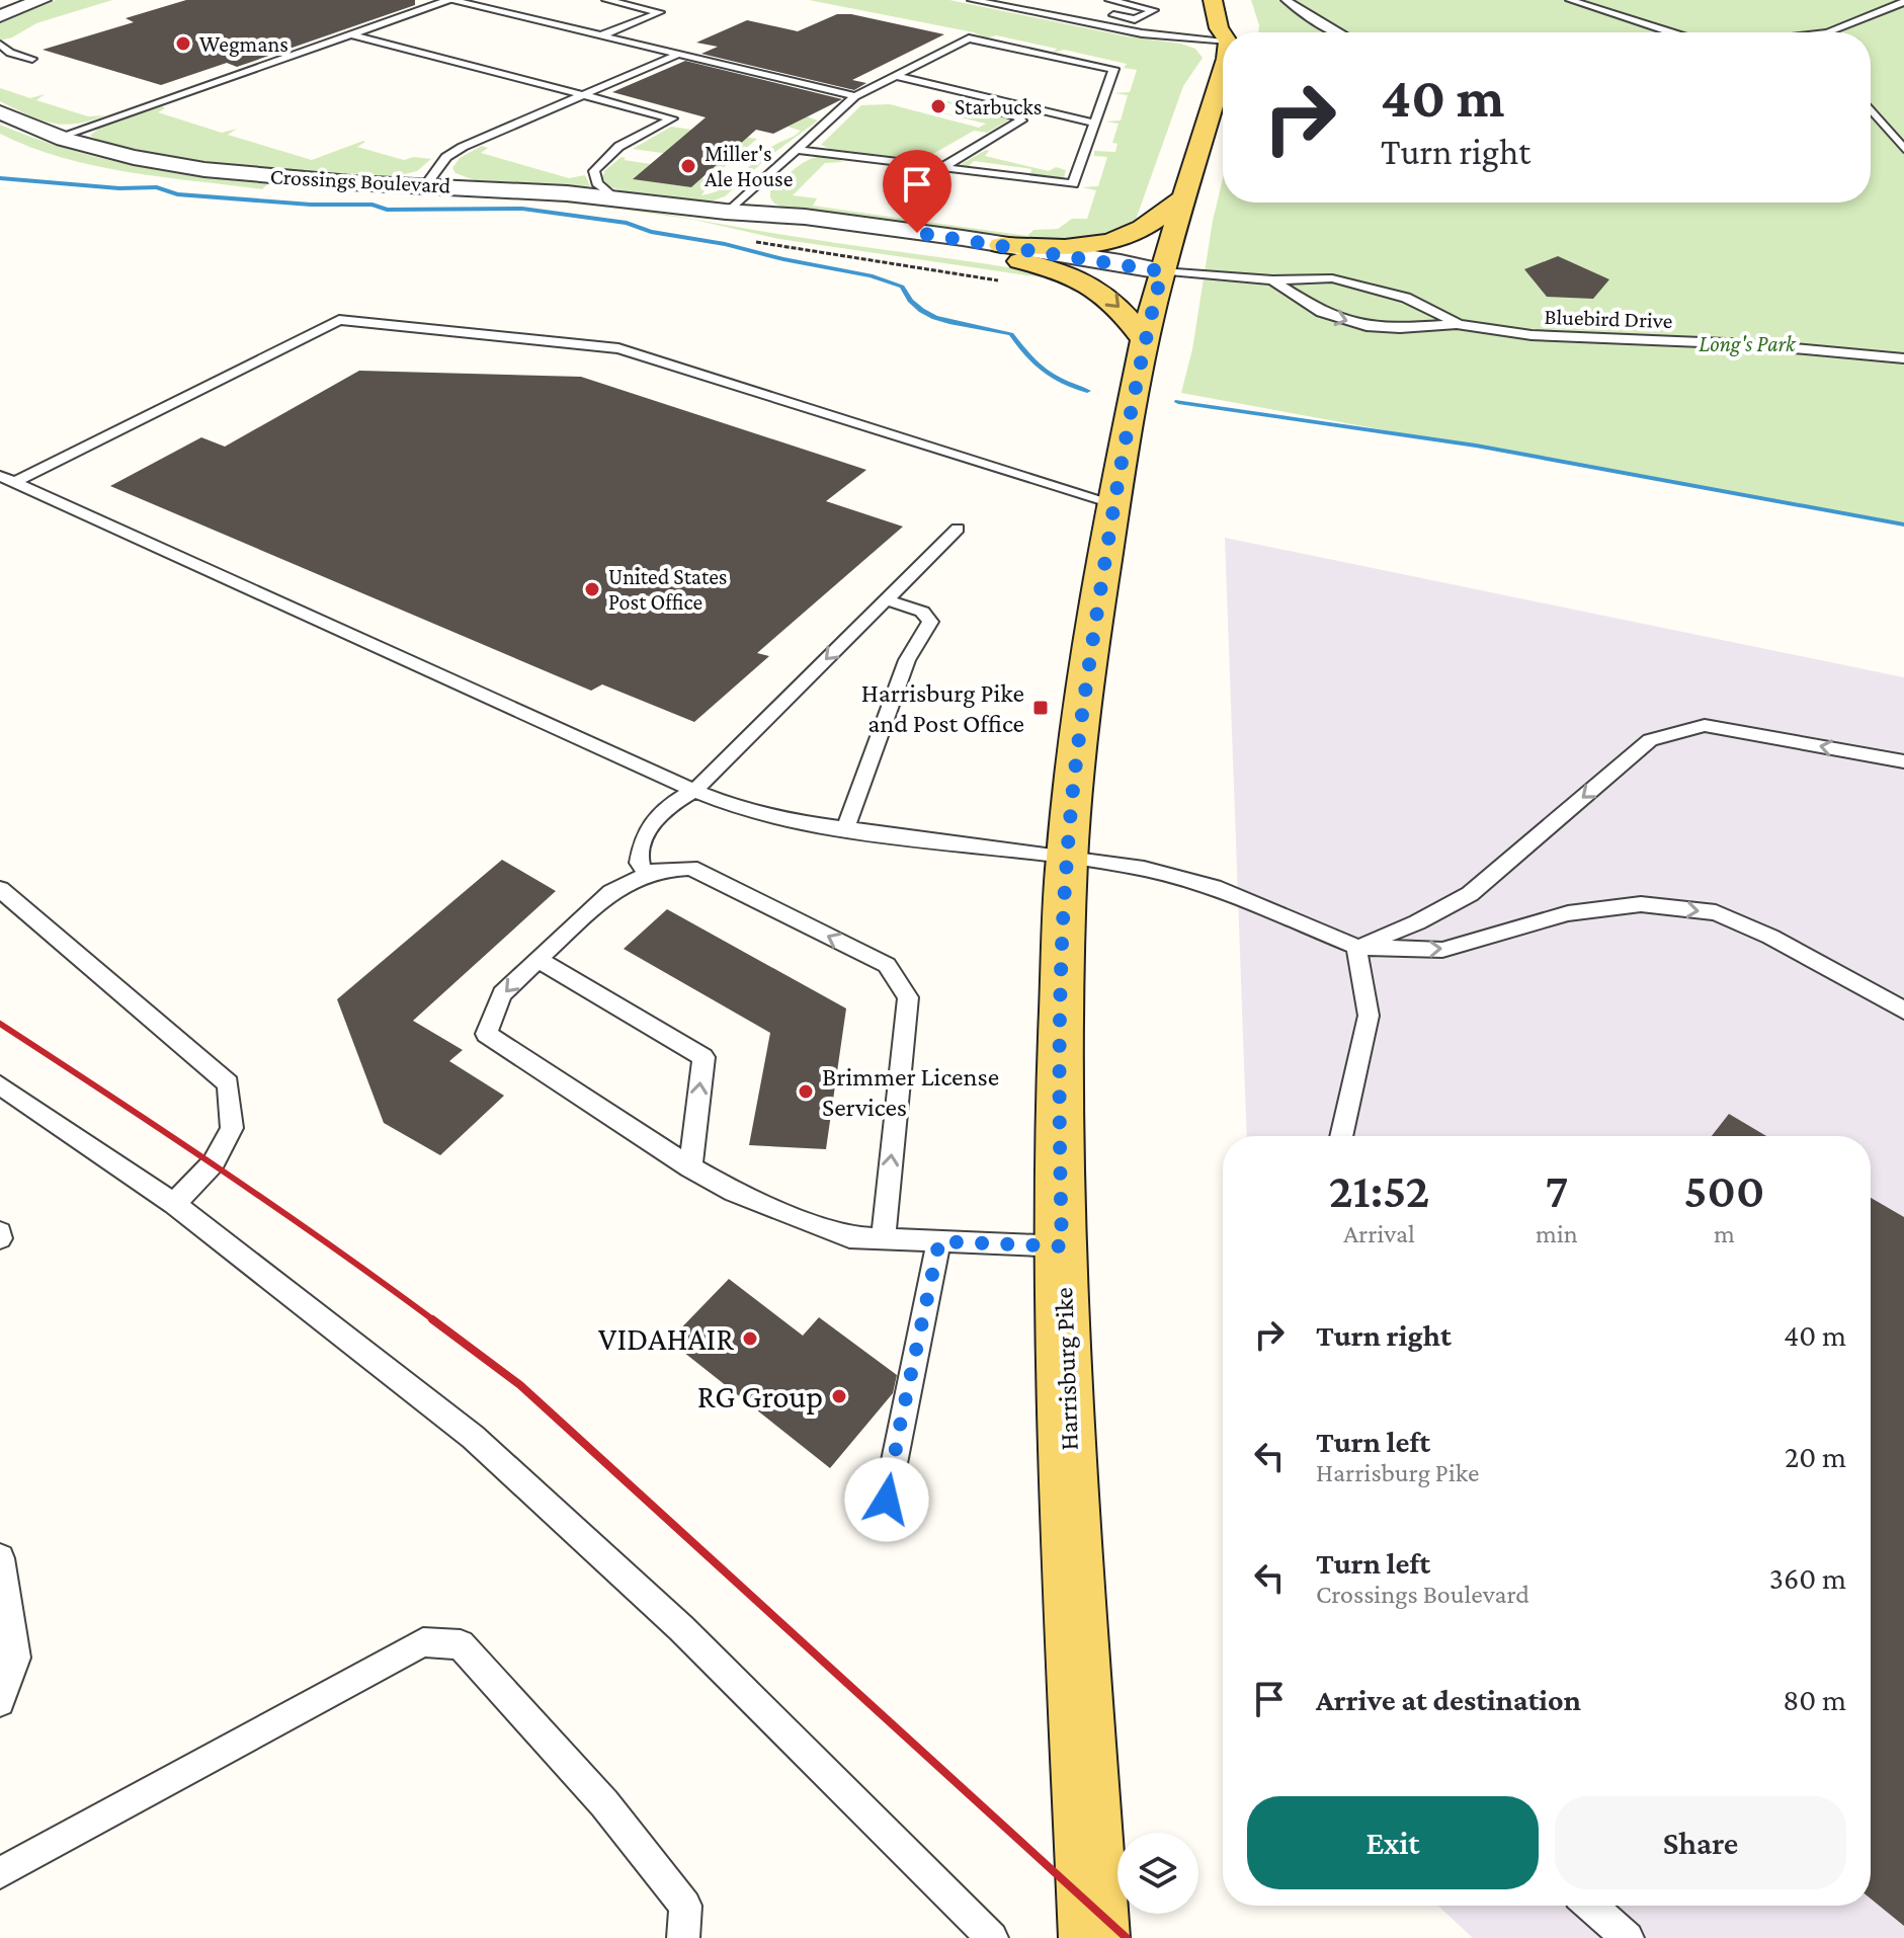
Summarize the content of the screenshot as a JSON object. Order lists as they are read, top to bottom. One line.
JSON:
{"streets":{"main road":["Harrisburg Pike"],"street":["Crossings Boulevard"],"lane":["Bluebird Drive"]},"crossings":[["Crossings Boulevard","Bluebird Drive"],["Crossings Boulevard","Harrisburg Pike"],["Bluebird Drive","Harrisburg Pike"]],"parks":["Long's Park"],"places":{"other":["Wegmans","Starbucks","Miller's Ale House","United States Post Office","Brimmer License Services","VIDAHAIR","RG Group"],"transit":["Harrisburg Pike and Post Office"]},"page":{"turn":["40 m","Turn right"],"eta":["21:52","Arrival","7","min","500","m"],"list":[{"name":"Turn right","value":"40 m"},{"name":"Turn left","note":"Harrisburg Pike","value":"20 m"},{"name":"Turn left","note":"Crossings Boulevard","value":"360 m"},{"name":"Arrive at destination","value":"80 m"}],"buttons":["Exit","Share"]}}
